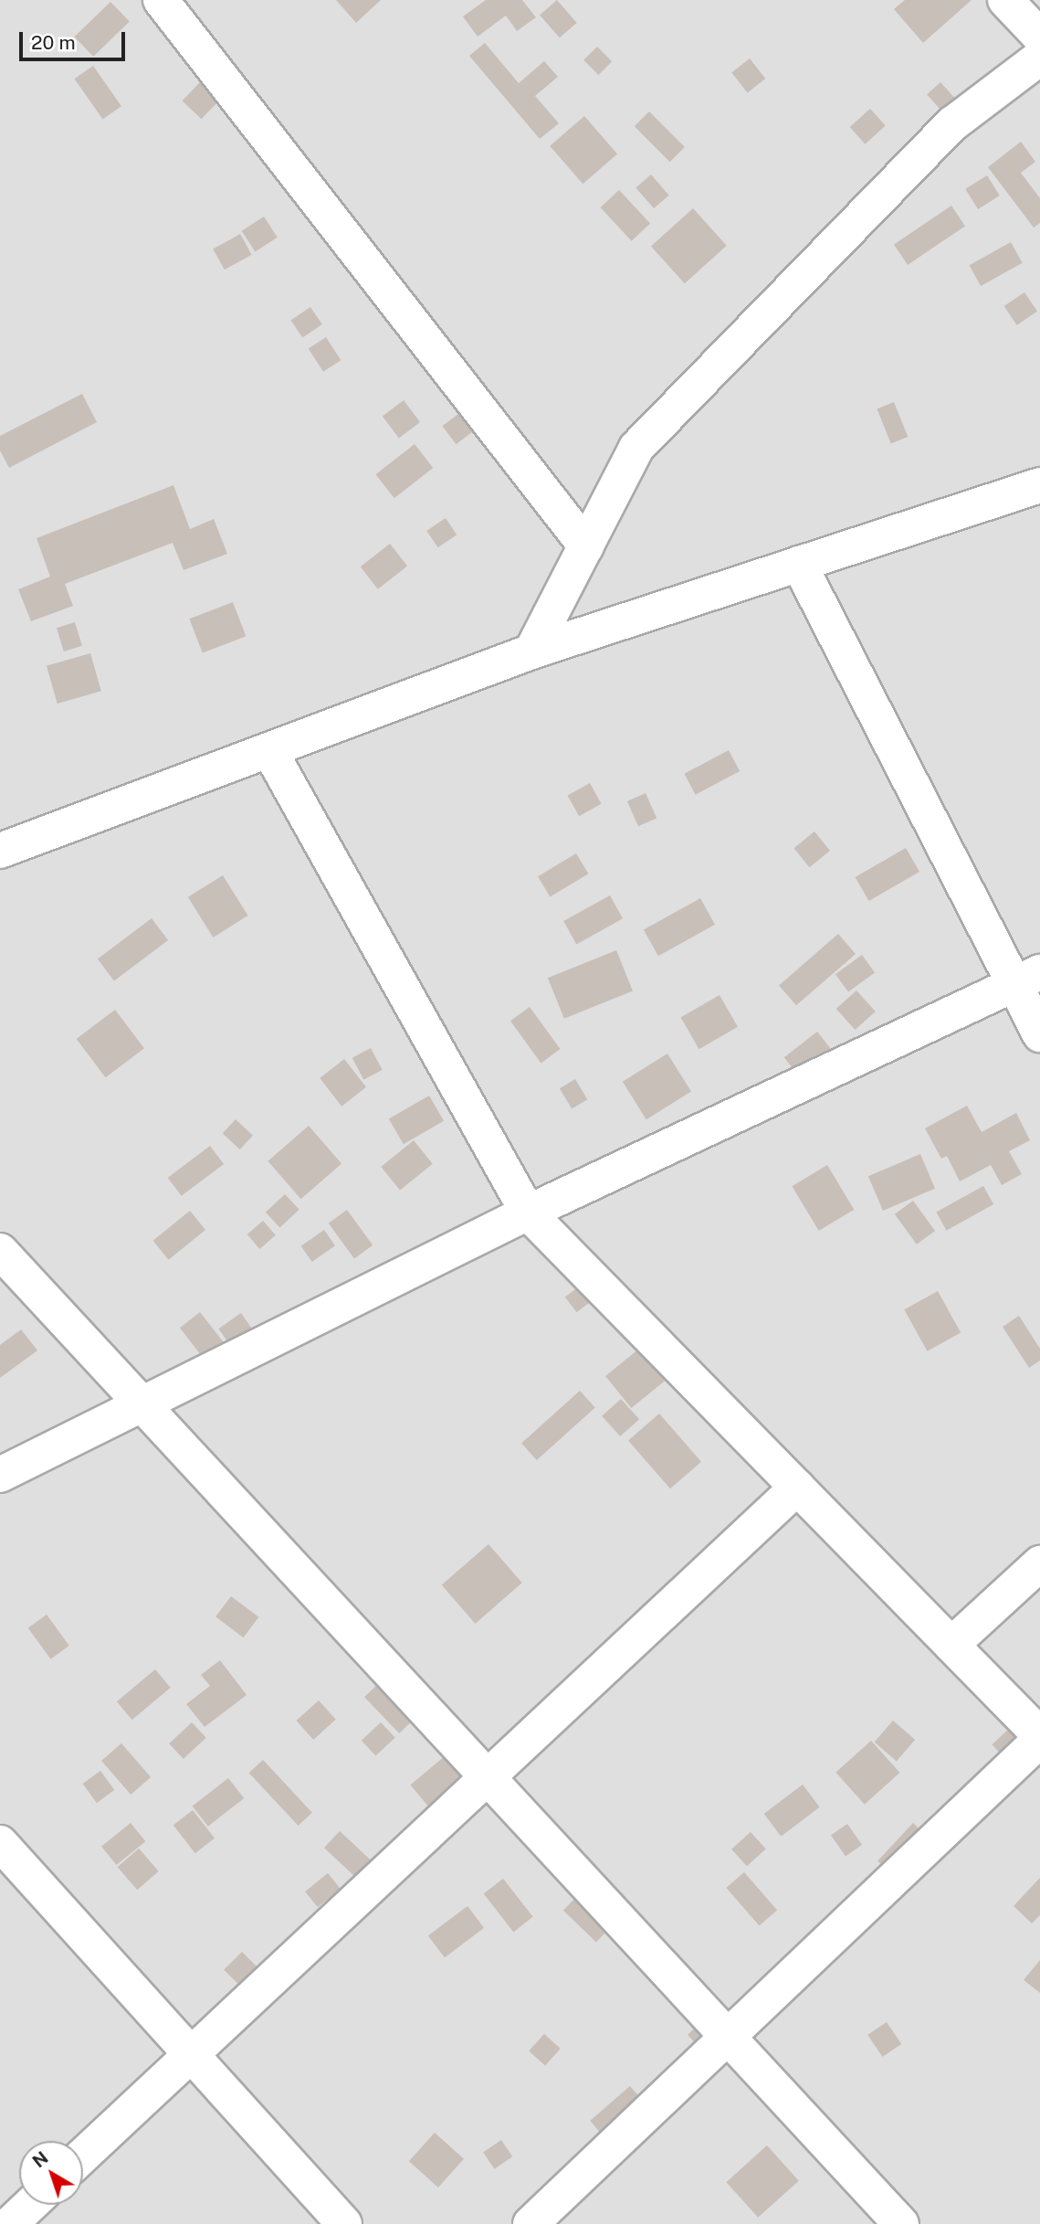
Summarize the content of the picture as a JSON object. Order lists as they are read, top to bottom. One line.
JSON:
{"scale_bar":"20 m","north":"top left"}
